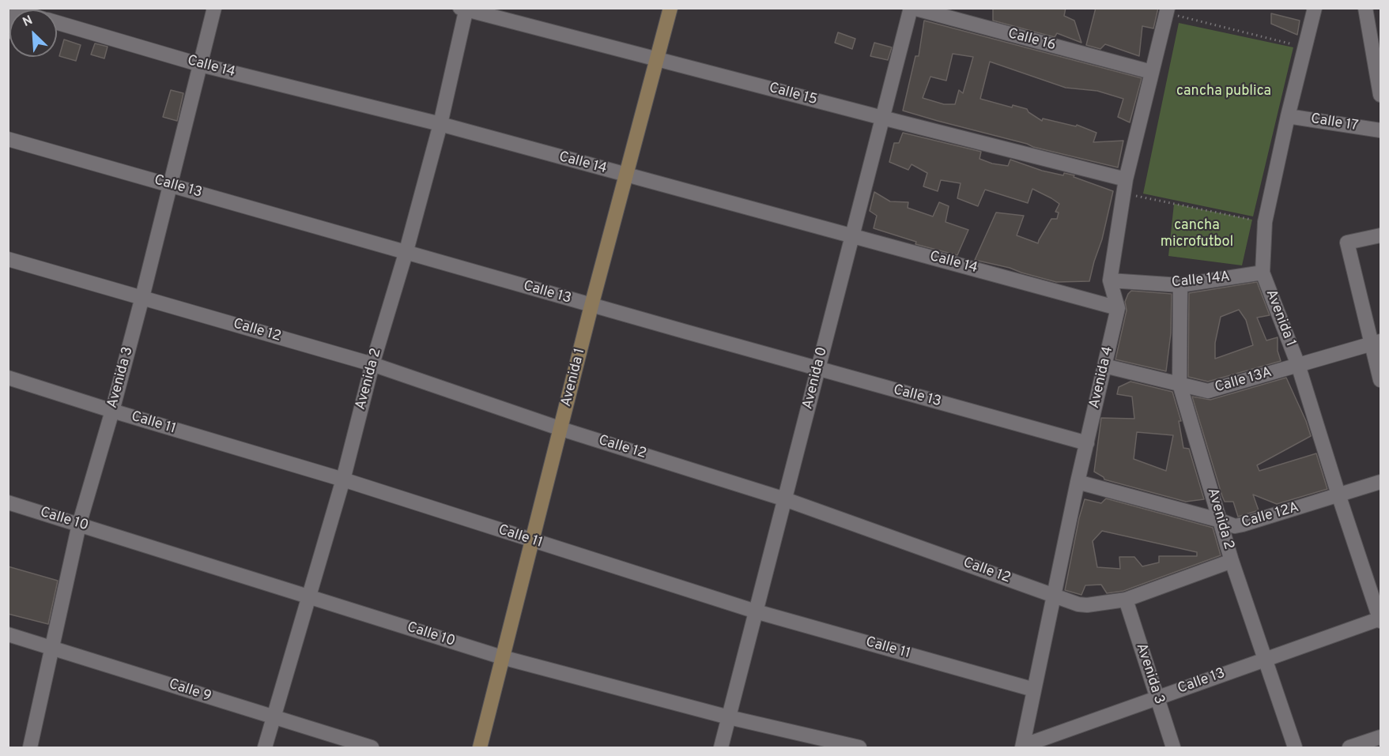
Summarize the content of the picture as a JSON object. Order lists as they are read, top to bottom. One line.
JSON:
{"streets":{"street":["Calle 16","Calle 14","Calle 15","Calle 17","Calle 13","Calle 14A","Avenida 1","Calle 12","Avenida 3","Avenida 4","Avenida 0","Avenida 2","Calle 13A","Calle 11","Calle 12A","Calle 10","Calle 9"]},"crossings":[["Calle 16","Avenida 4"],["Calle 16","Avenida 0"],["Calle 14","Avenida 1"],["Calle 14","Avenida 3"],["Calle 14","Avenida 4"],["Calle 14","Avenida 0"],["Calle 14","Avenida 2"],["Calle 15","Avenida 1"],["Calle 15","Avenida 4"],["Calle 15","Avenida 0"],["Calle 15","Avenida 2"],["Calle 17","Avenida 1"],["Calle 13","Avenida 1"],["Calle 13","Avenida 3"],["Calle 13","Avenida 4"],["Calle 13","Avenida 0"],["Calle 13","Avenida 2"],["Calle 14A","Avenida 1"],["Calle 14A","Avenida 4"],["Calle 14A","Avenida 2"],["Avenida 1","Calle 12"],["Avenida 1","Calle 13A"],["Avenida 1","Calle 11"],["Avenida 1","Calle 12A"],["Avenida 1","Calle 10"],["Calle 12","Avenida 3"],["Calle 12","Avenida 4"],["Calle 12","Avenida 0"],["Calle 12","Avenida 2"],["Avenida 3","Calle 11"],["Avenida 3","Calle 10"],["Avenida 3","Calle 9"],["Avenida 4","Calle 13A"],["Avenida 4","Calle 11"],["Avenida 4","Calle 12A"],["Avenida 0","Calle 11"],["Avenida 0","Calle 10"],["Avenida 2","Calle 13A"],["Avenida 2","Calle 11"],["Avenida 2","Calle 12A"],["Avenida 2","Calle 10"],["Avenida 2","Calle 9"]],"parks":["cancha publica","cancha microfutbol"],"north":"top left"}
